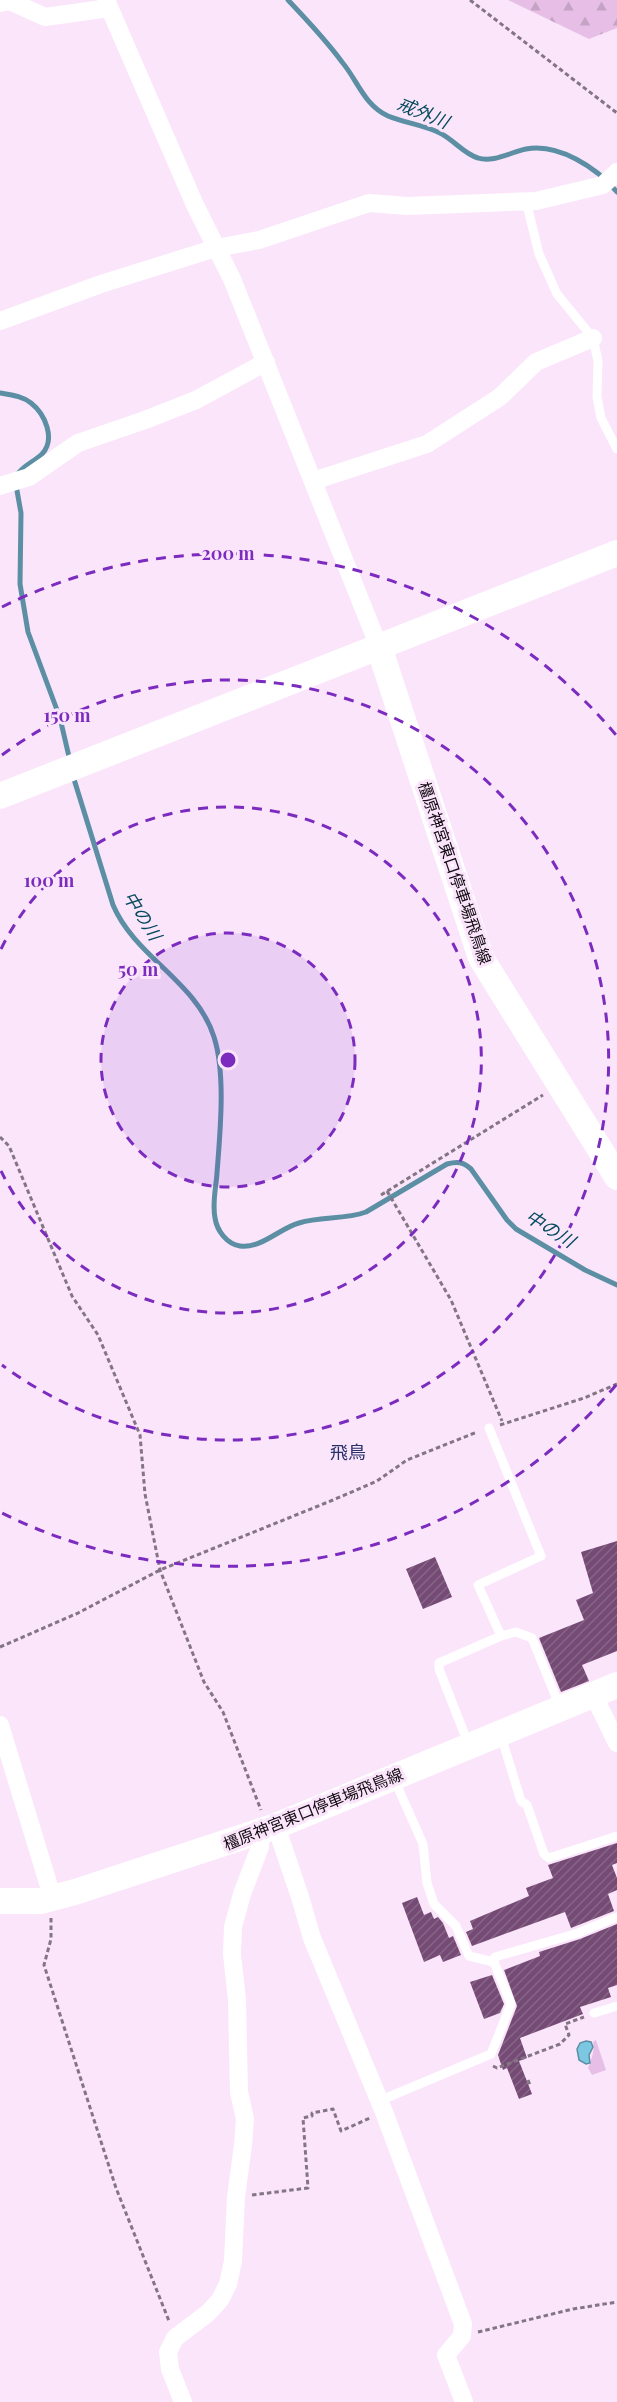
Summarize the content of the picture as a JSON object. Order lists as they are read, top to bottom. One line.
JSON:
{"streets":{"main road":["橿原神宮東口停車場飛鳥線"]},"districts":["飛鳥"],"water":["戒外川","中の川"],"rings":["200 m","150 m","100 m","50 m"]}
